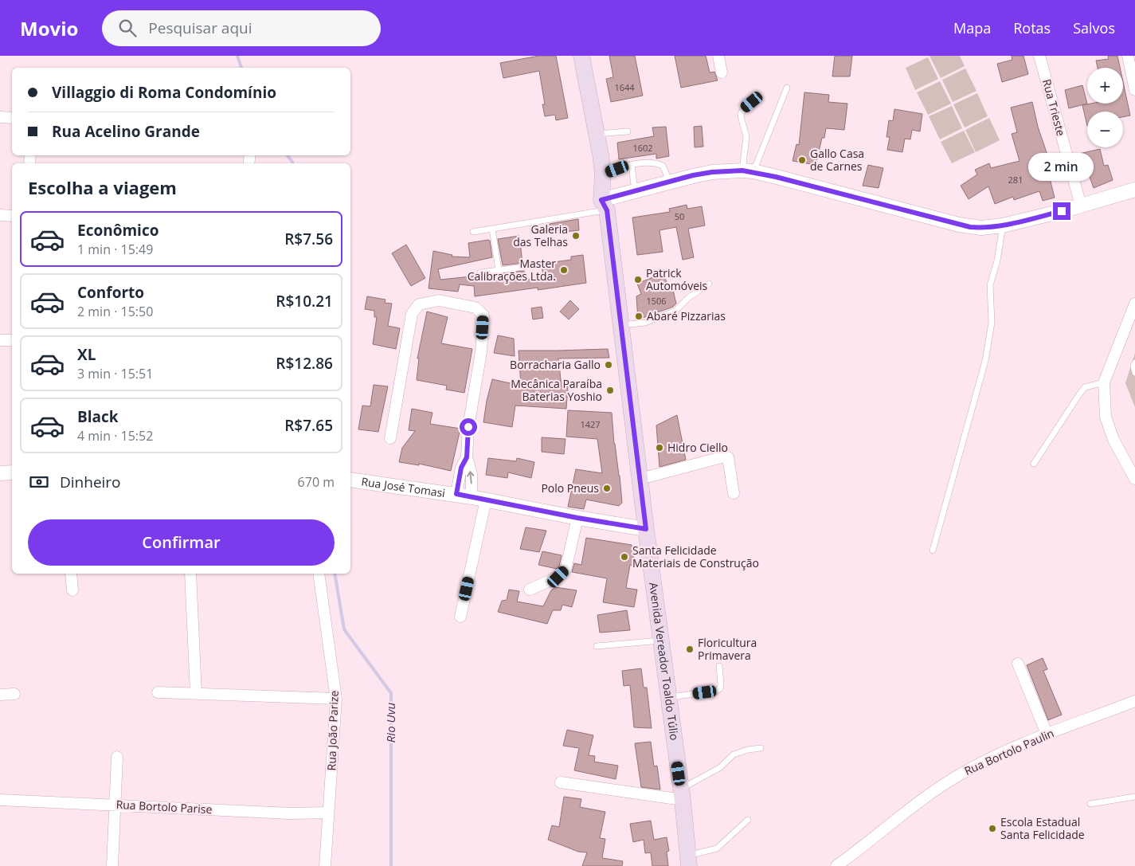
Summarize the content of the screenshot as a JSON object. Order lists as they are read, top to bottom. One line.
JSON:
{"streets":{"main road":["Avenida Vereador Toaldo Túlio"],"street":["Rua Trieste","Rua José Tomasi","Rua João Parize","Rua Bortolo Paulin","Rua Bortolo Parise"]},"crossings":[["Rua José Tomasi","Avenida Vereador Toaldo Túlio"],["Rua João Parize","Rua Bortolo Parise"]],"water":["Rio Uvu"],"places":["Gallo Casa de Carnes","Galeria das Telhas","Master Calibrações Ltda.","Patrick Automóveis","Abaré Pizzarias","Borracharia Gallo","Mecânica Paraíba Baterias Yoshio","Hidro Ciello","Polo Pneus","Santa Felicidade Materiais de Construção","Floricultura Primavera","Escola Estadual Santa Felicidade"],"house_numbers":["1644","1602","281","50","1506","1427"],"page":{"header":"Movio","search":"Pesquisar aqui","nav":["Mapa","Rotas","Salvos"],"map_buttons":["+","−"],"banner":["Villaggio di Roma Condomínio","Rua Acelino Grande"],"bubble":"2 min","heading":"Escolha a viagem","list":[{"name":"Econômico","note":"1 min · 15:49","value":"R$7.56"},{"name":"Conforto","note":"2 min · 15:50","value":"R$10.21"},{"name":"XL","note":"3 min · 15:51","value":"R$12.86"},{"name":"Black","note":"4 min · 15:52","value":"R$7.65"}],"pay":["Dinheiro","670 m"],"buttons":"Confirmar"}}
